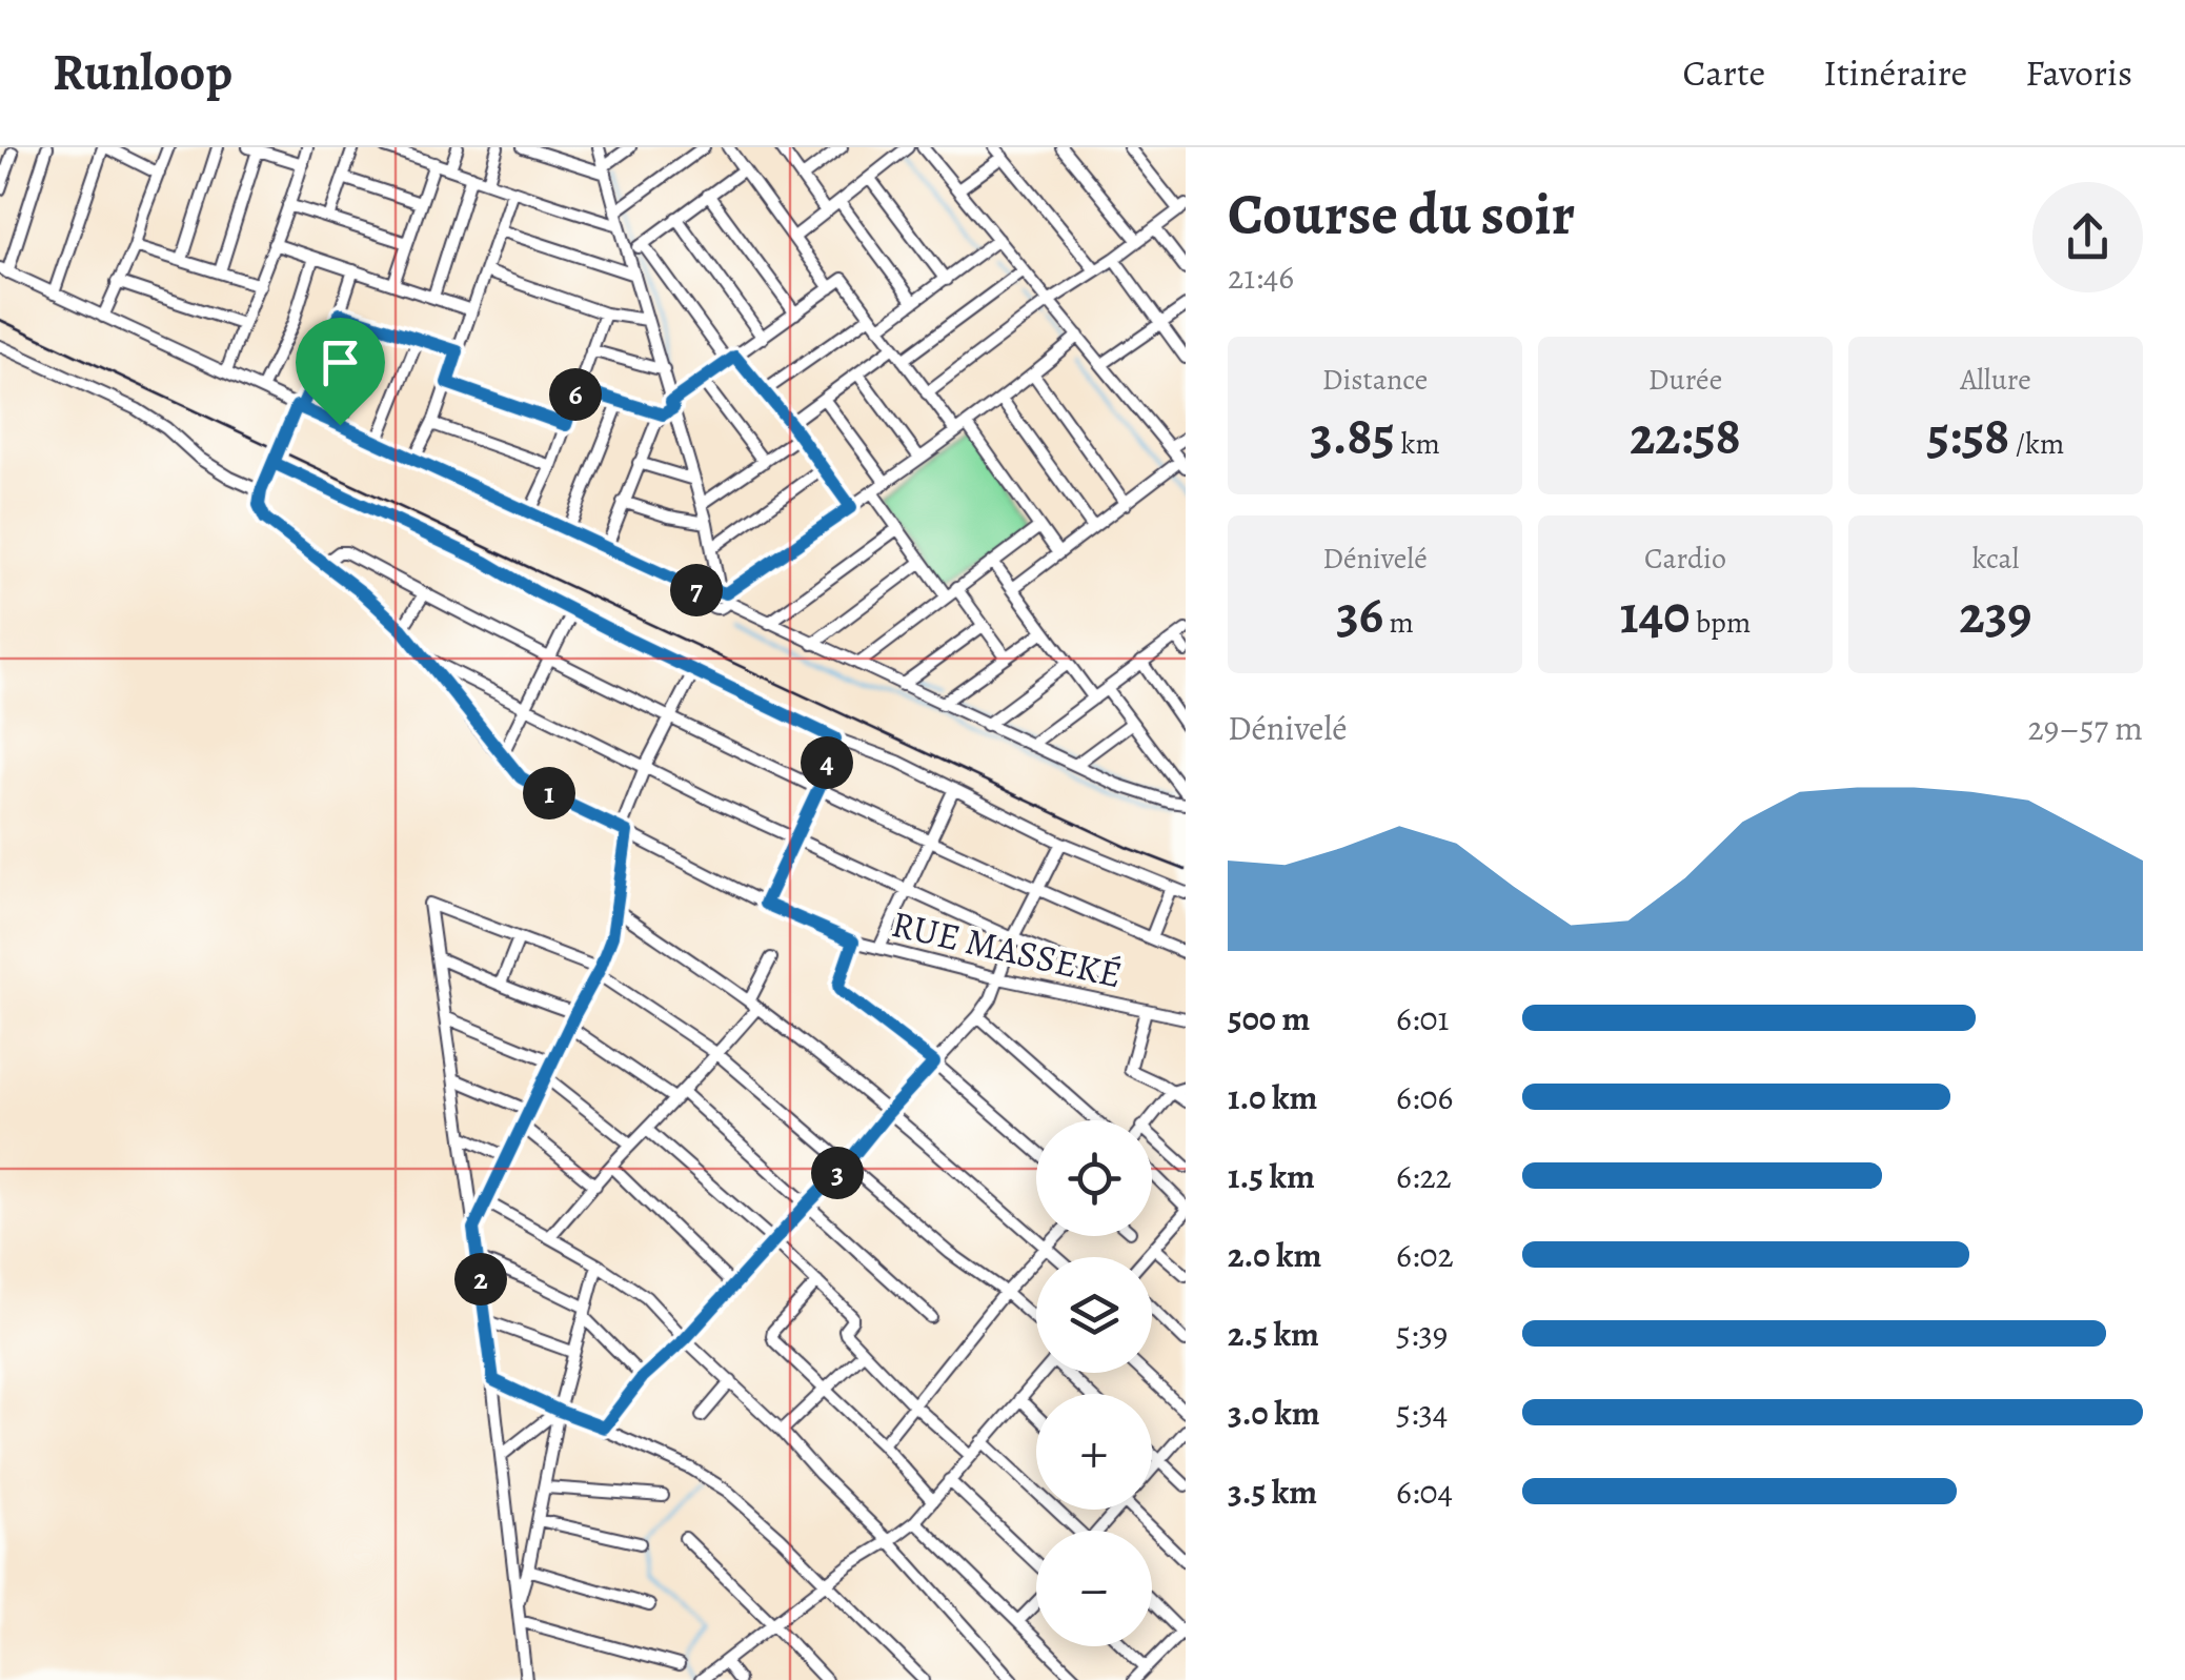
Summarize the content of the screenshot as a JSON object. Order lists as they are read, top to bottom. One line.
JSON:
{"streets":{"street":["RUE MASSEKÉ"]},"page":{"header":"Runloop","nav":["Carte","Itinéraire","Favoris"],"heading":["Course du soir","21:46"],"stats":[["Distance","3.85 km"],["Durée","22:58"],["Allure","5:58 /km"],["Dénivelé","36 m"],["Cardio","140 bpm"],["kcal","239"]],"pins":["6","7","4","1","3","2"],"chart":["Dénivelé","29–57 m"],"list":[{"name":"500 m","note":"6:01"},{"name":"1.0 km","note":"6:06"},{"name":"1.5 km","note":"6:22"},{"name":"2.0 km","note":"6:02"},{"name":"2.5 km","note":"5:39"},{"name":"3.0 km","note":"5:34"},{"name":"3.5 km","note":"6:04"}],"map_buttons":["+","−"]}}
